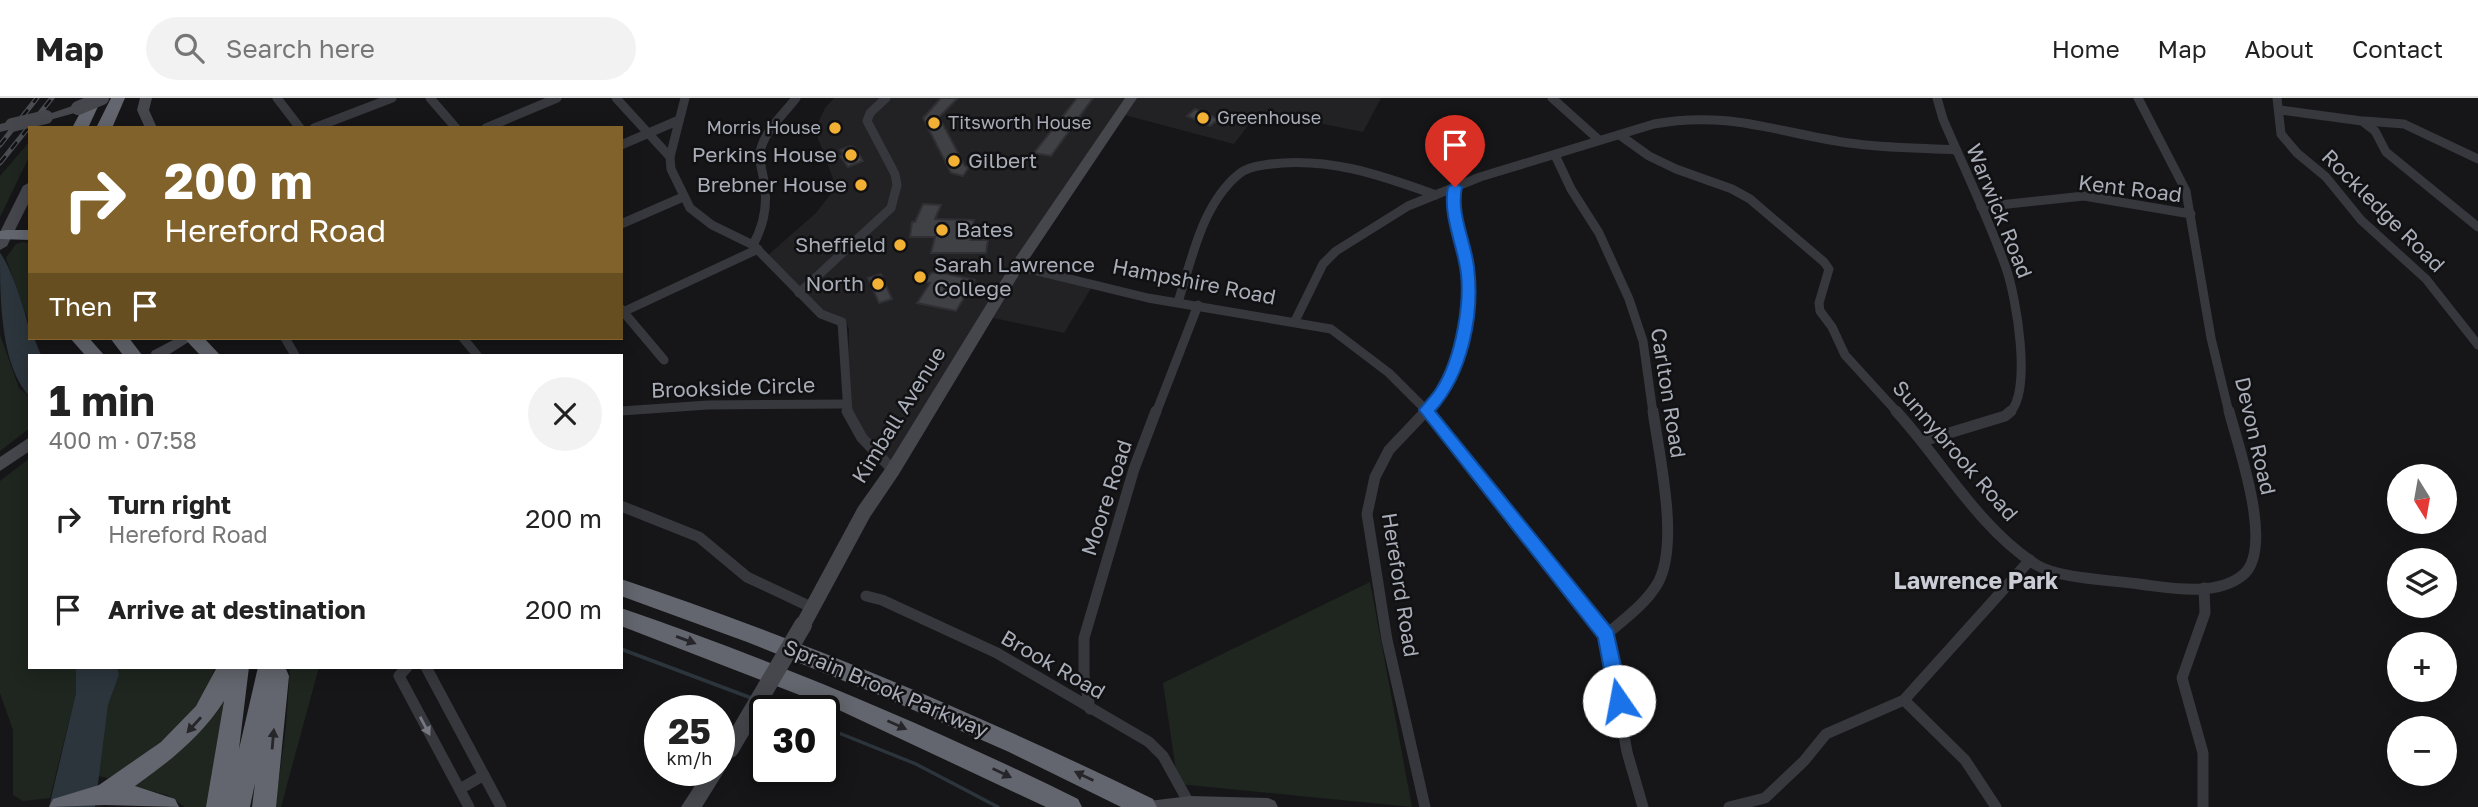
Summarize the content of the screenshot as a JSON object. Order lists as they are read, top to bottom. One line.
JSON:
{"streets":{"highway":["Sprain Brook Parkway"],"street":["Kent Road","Warwick Road","Rockledge Road","Hampshire Road","Brookside Circle","Carlton Road","Kimball Avenue","Devon Road","Sunnybrook Road","Moore Road","Hereford Road","Brook Road"]},"crossings":[["Kent Road","Warwick Road"],["Kent Road","Devon Road"],["Warwick Road","Hampshire Road"],["Warwick Road","Sunnybrook Road"],["Hampshire Road","Carlton Road"],["Hampshire Road","Kimball Avenue"],["Hampshire Road","Sunnybrook Road"],["Hampshire Road","Moore Road"],["Hampshire Road","Hereford Road"],["Devon Road","Sunnybrook Road"],["Moore Road","Brook Road"]],"districts":["Lawrence Park"],"places":["Greenhouse","Titsworth House","Morris House","Perkins House","Gilbert","Brebner House","Bates","Sheffield","Sarah Lawrence College","North"],"north":"bottom","page":{"header":"Map","search":"Search here","nav":["Home","Map","About","Contact"],"turn":["200 m","Hereford Road"],"then":"Then","heading":["1 min","400 m · 07:58"],"map_buttons":["+","−"],"list":[{"name":"Turn right","note":"Hereford Road","value":"200 m"},{"name":"Arrive at destination","value":"200 m"}],"speed":"25 km/h","limit":"30"}}
